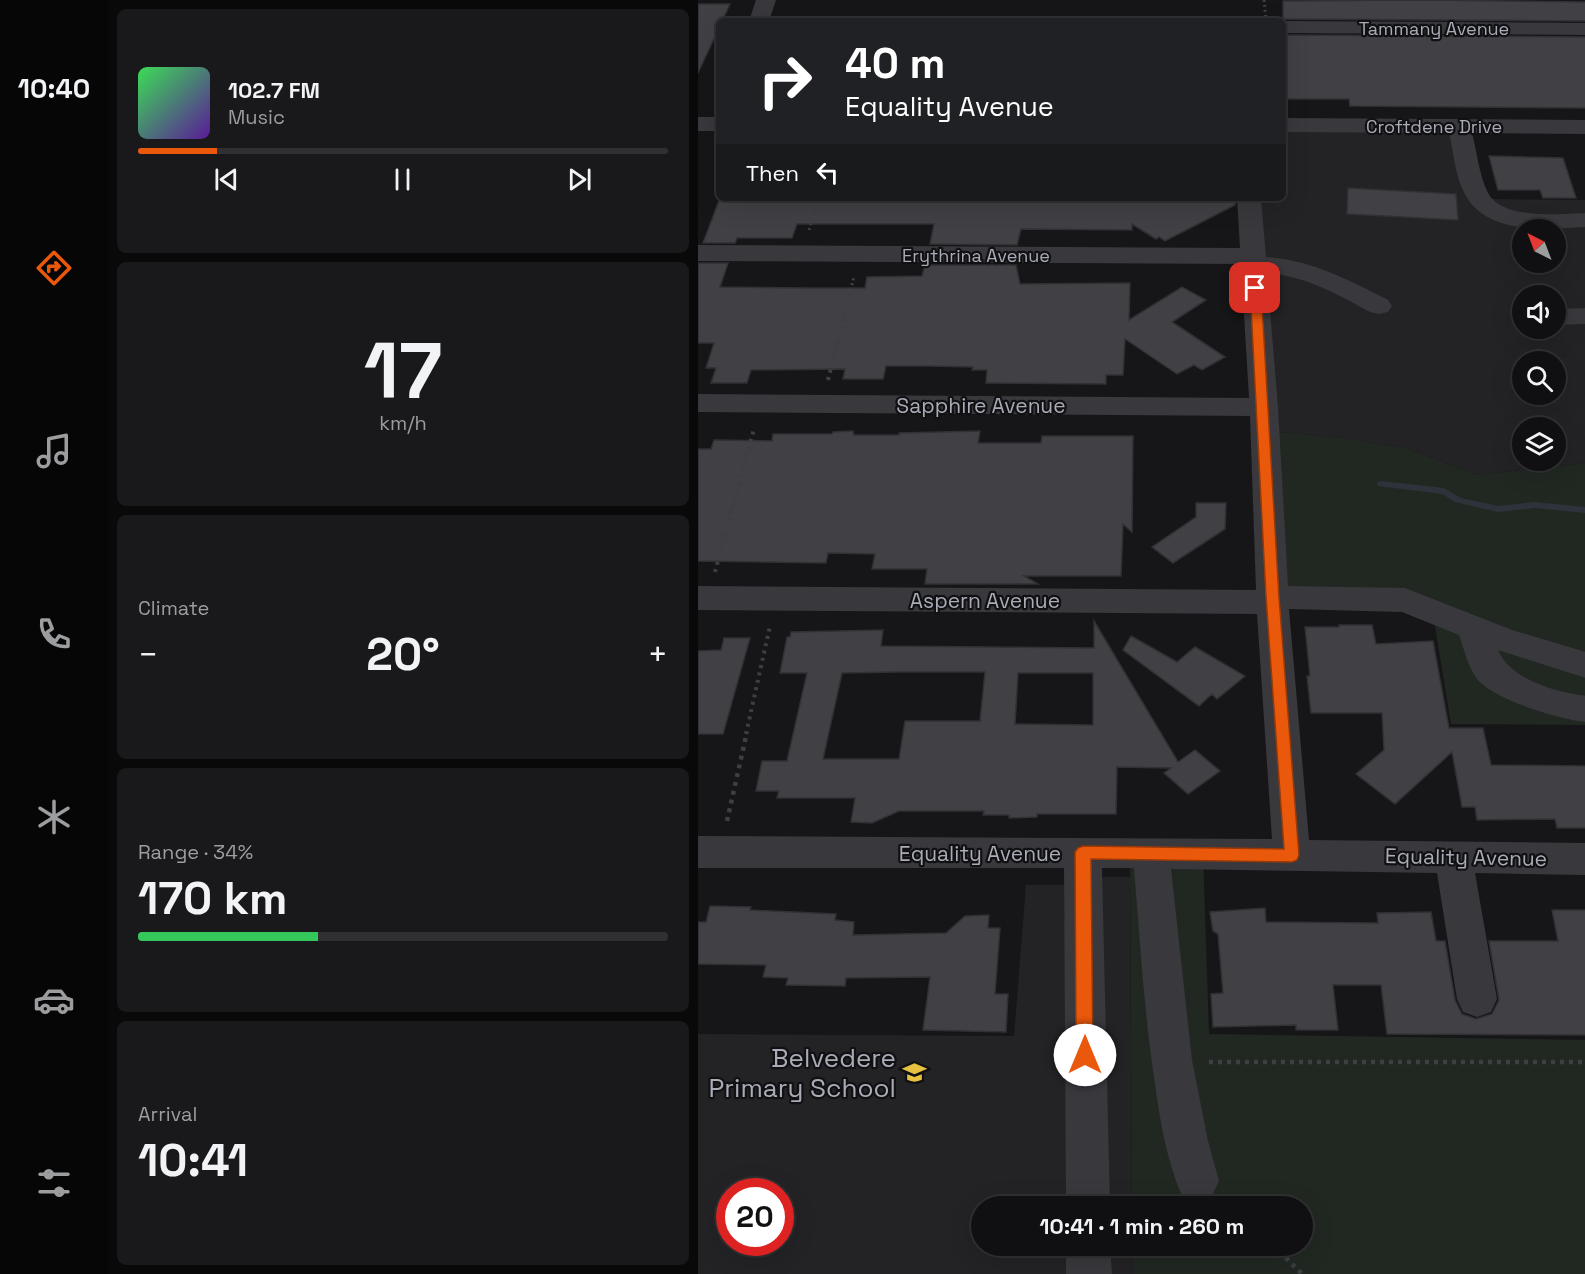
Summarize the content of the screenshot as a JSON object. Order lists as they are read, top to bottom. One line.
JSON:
{"streets":{"street":["Tammany Avenue","Croftdene Drive","Erythrina Avenue","Sapphire Avenue","Aspern Avenue","Equality Avenue"]},"places":{"school or university":["Belvedere Primary School"]},"north":"top left","page":{"tabs":"10:40","turn":["40 m","Equality Avenue"],"song":["102.7 FM","Music"],"then":"Then","tile":[["17","km/h"],"Climate",["Range · 34%","170 km"],["Arrival","10:41"]],"heat":["−","20°","+"],"limit":"20","trip":"10:41 · 1 min · 260 m"}}
